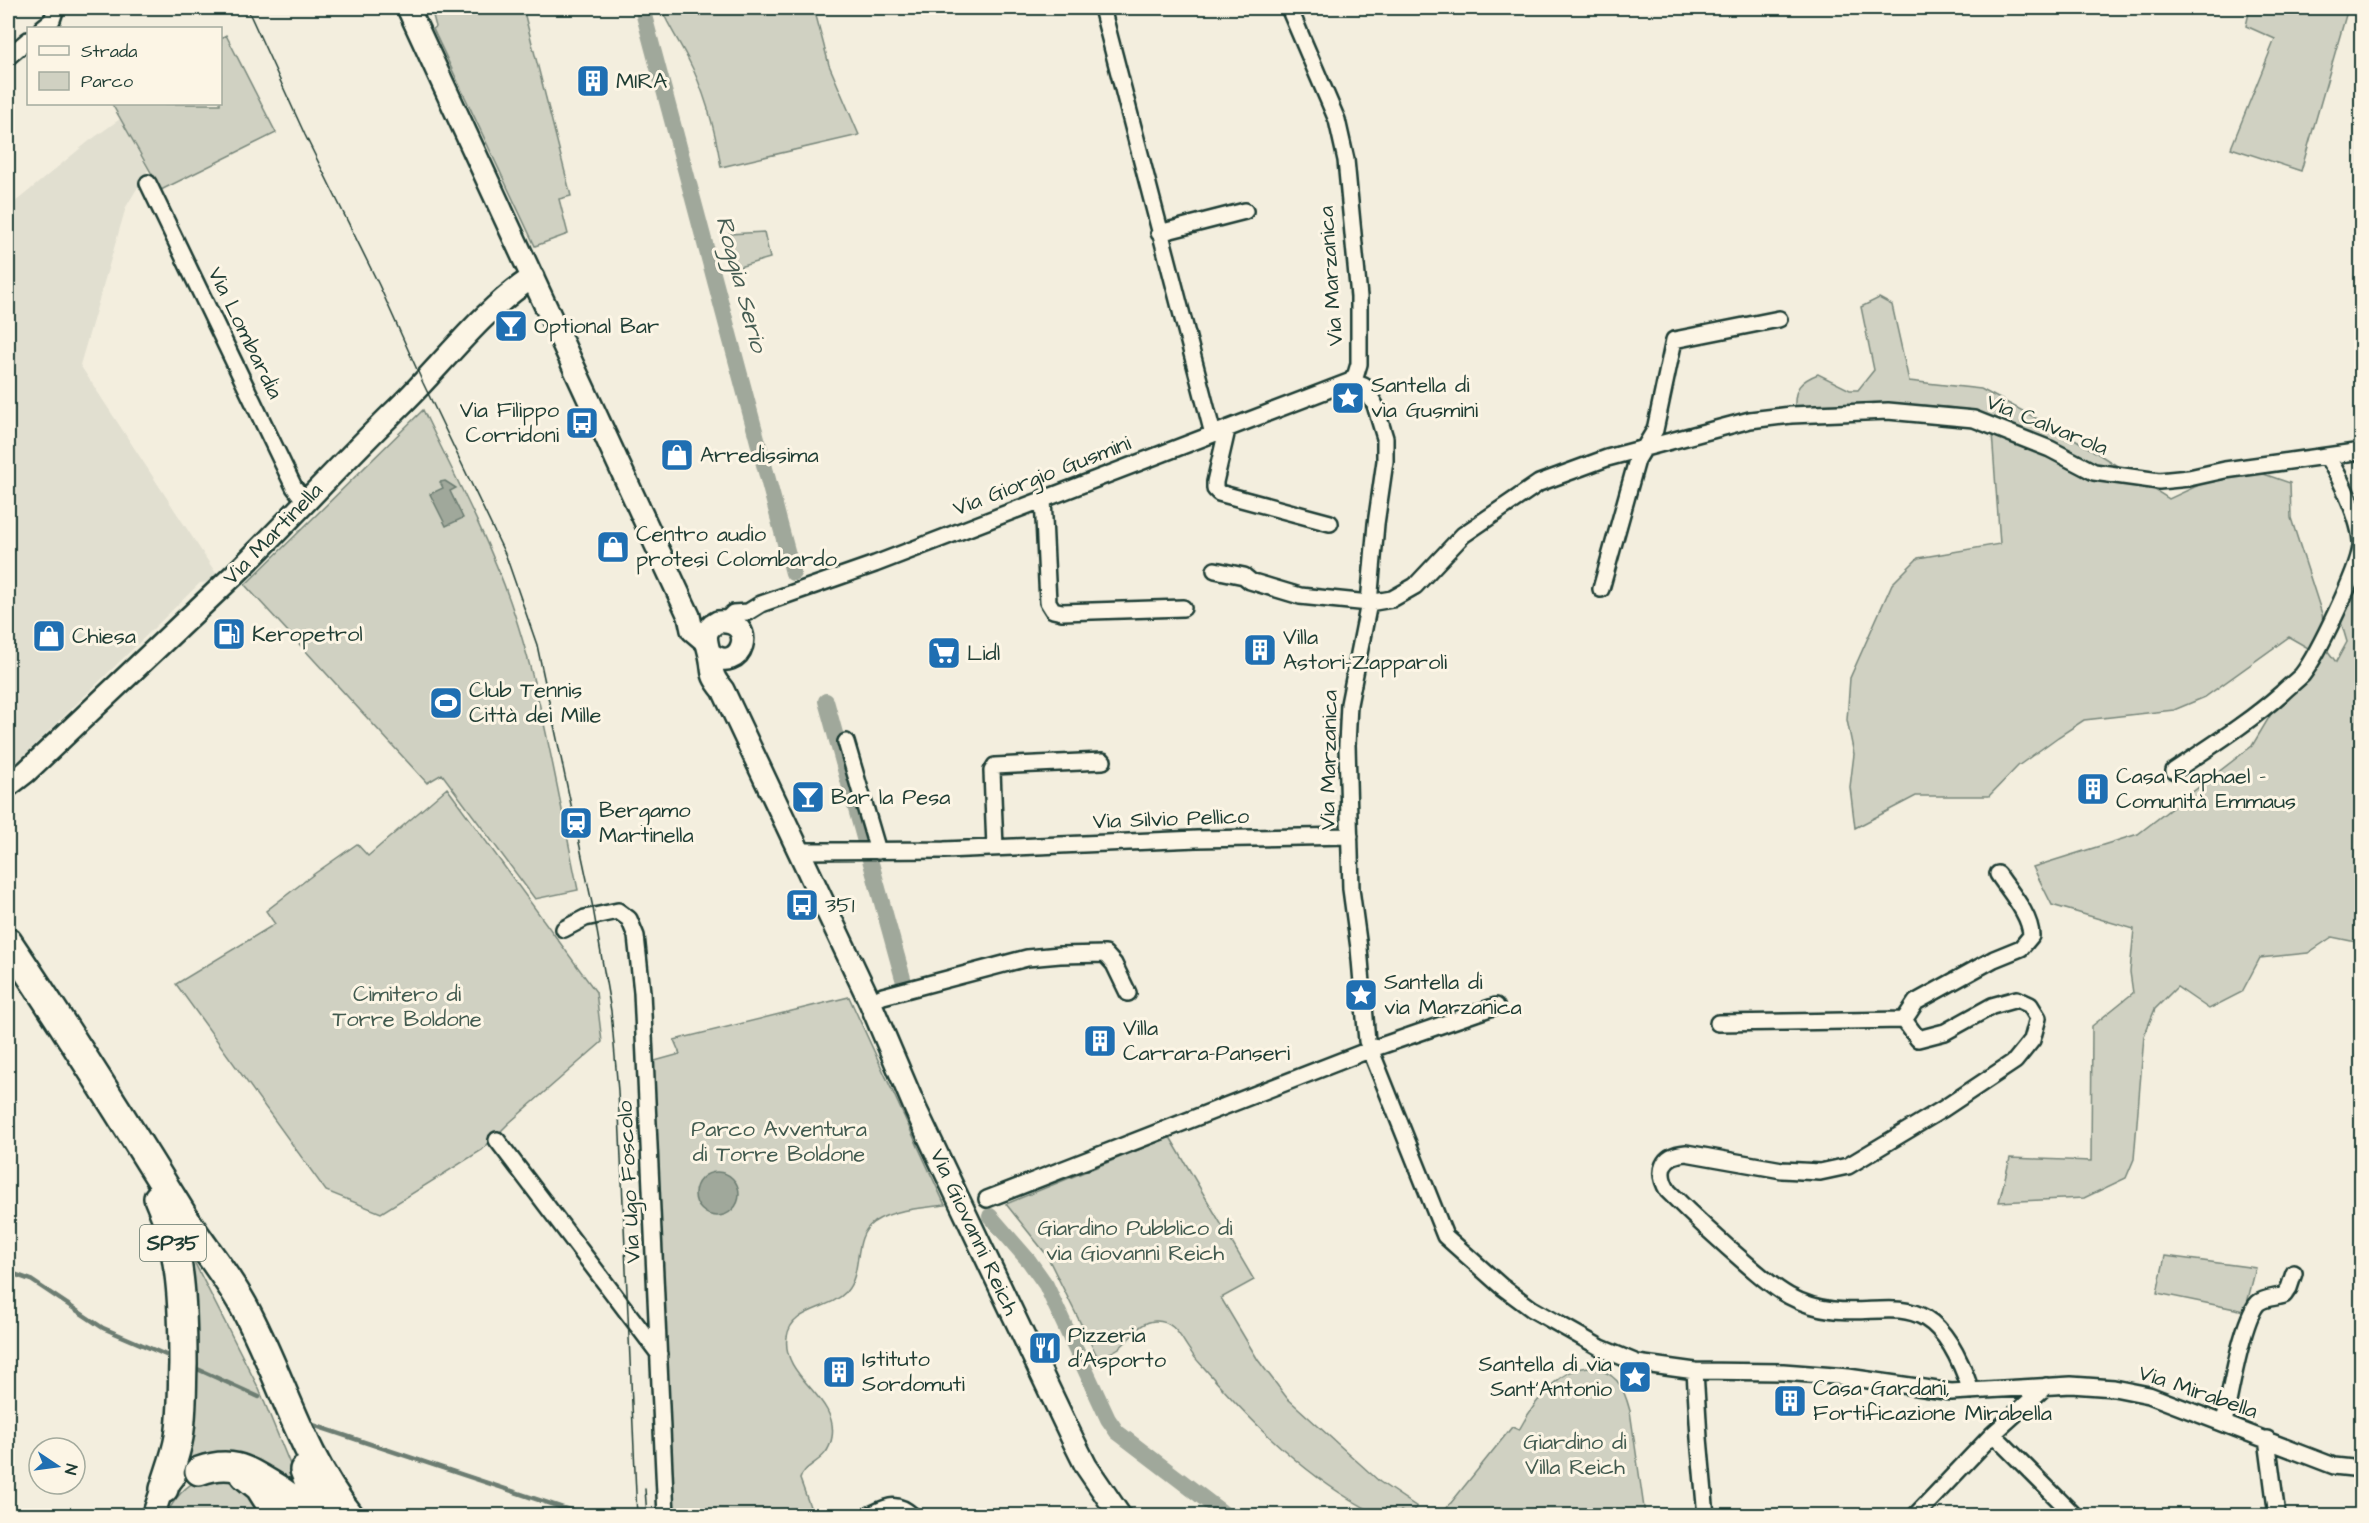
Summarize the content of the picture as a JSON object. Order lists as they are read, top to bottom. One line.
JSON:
{"streets":{"highway":["SP35"],"street":["Via Marzanica","Via Lombardia","Via Calvarola","Via Giorgio Gusmini","Via Martinella","Via Silvio Pellico","Via Ugo Foscolo","Via Giovanni Reich","Via Mirabella"]},"crossings":[["Via Marzanica","Via Calvarola"],["Via Marzanica","Via Giorgio Gusmini"],["Via Marzanica","Via Silvio Pellico"],["Via Marzanica","Via Mirabella"],["Via Lombardia","Via Martinella"]],"water":["Roggia Serio"],"parks":["Cimitero di Torre Boldone","Parco Avventura di Torre Boldone","Giardino Pubblico di via Giovanni Reich","Giardino di Villa Reich"],"places":{"building":["MIRA","Villa Astori-Zapparoli","Casa Raphael - Comunità Emmaus","Villa Carrara-Panseri","Istituto Sordomuti","Casa Gardani, Fortificazione Mirabella"],"bar":["Optional Bar","Bar la Pesa"],"place":["Santella di via Gusmini","Santella di via Marzanica","Santella di via Sant'Antonio"],"bus stop":["Via Filippo Corridoni","351"],"shop":["Arredissima","Centro audio protesi Colombardo","Chiesa"],"fuel station":["Keropetrol"],"supermarket":["Lidl"],"sports":["Club Tennis Città dei Mille"],"station":["Bergamo Martinella"],"restaurant":["Pizzeria d'Asporto"]},"legend":["Strada","Parco"],"north":"right"}
